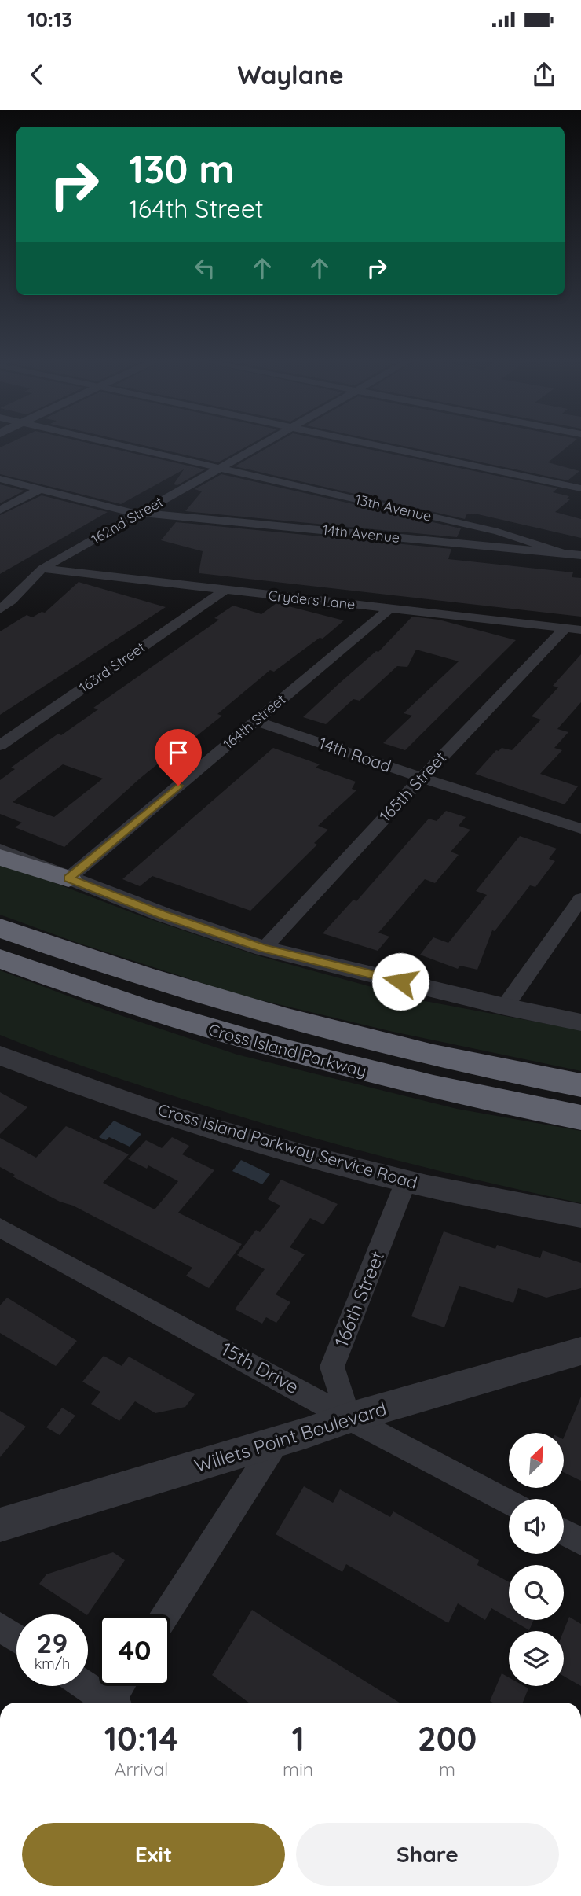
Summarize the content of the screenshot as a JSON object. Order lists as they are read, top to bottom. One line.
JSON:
{"streets":{"highway":["Cross Island Parkway"],"street":["13th Avenue","162nd Street","14th Avenue","Cryders Lane","163rd Street","164th Street","14th Road","165th Street","Cross Island Parkway Service Road","166th Street","15th Drive","Willets Point Boulevard"]},"crossings":[["13th Avenue","162nd Street"],["13th Avenue","14th Avenue"],["162nd Street","14th Avenue"],["162nd Street","Cryders Lane"],["Cryders Lane","163rd Street"],["Cryders Lane","164th Street"],["Cryders Lane","165th Street"],["164th Street","14th Road"],["14th Road","165th Street"],["Cross Island Parkway Service Road","166th Street"],["166th Street","15th Drive"],["166th Street","Willets Point Boulevard"],["15th Drive","Willets Point Boulevard"]],"north":"top right","page":{"status":"10:13","header":"Waylane","turn":["130 m","164th Street"],"speed":"29 km/h","limit":"40","eta":["10:14","Arrival","1","min","200","m"],"buttons":["Exit","Share"]}}
